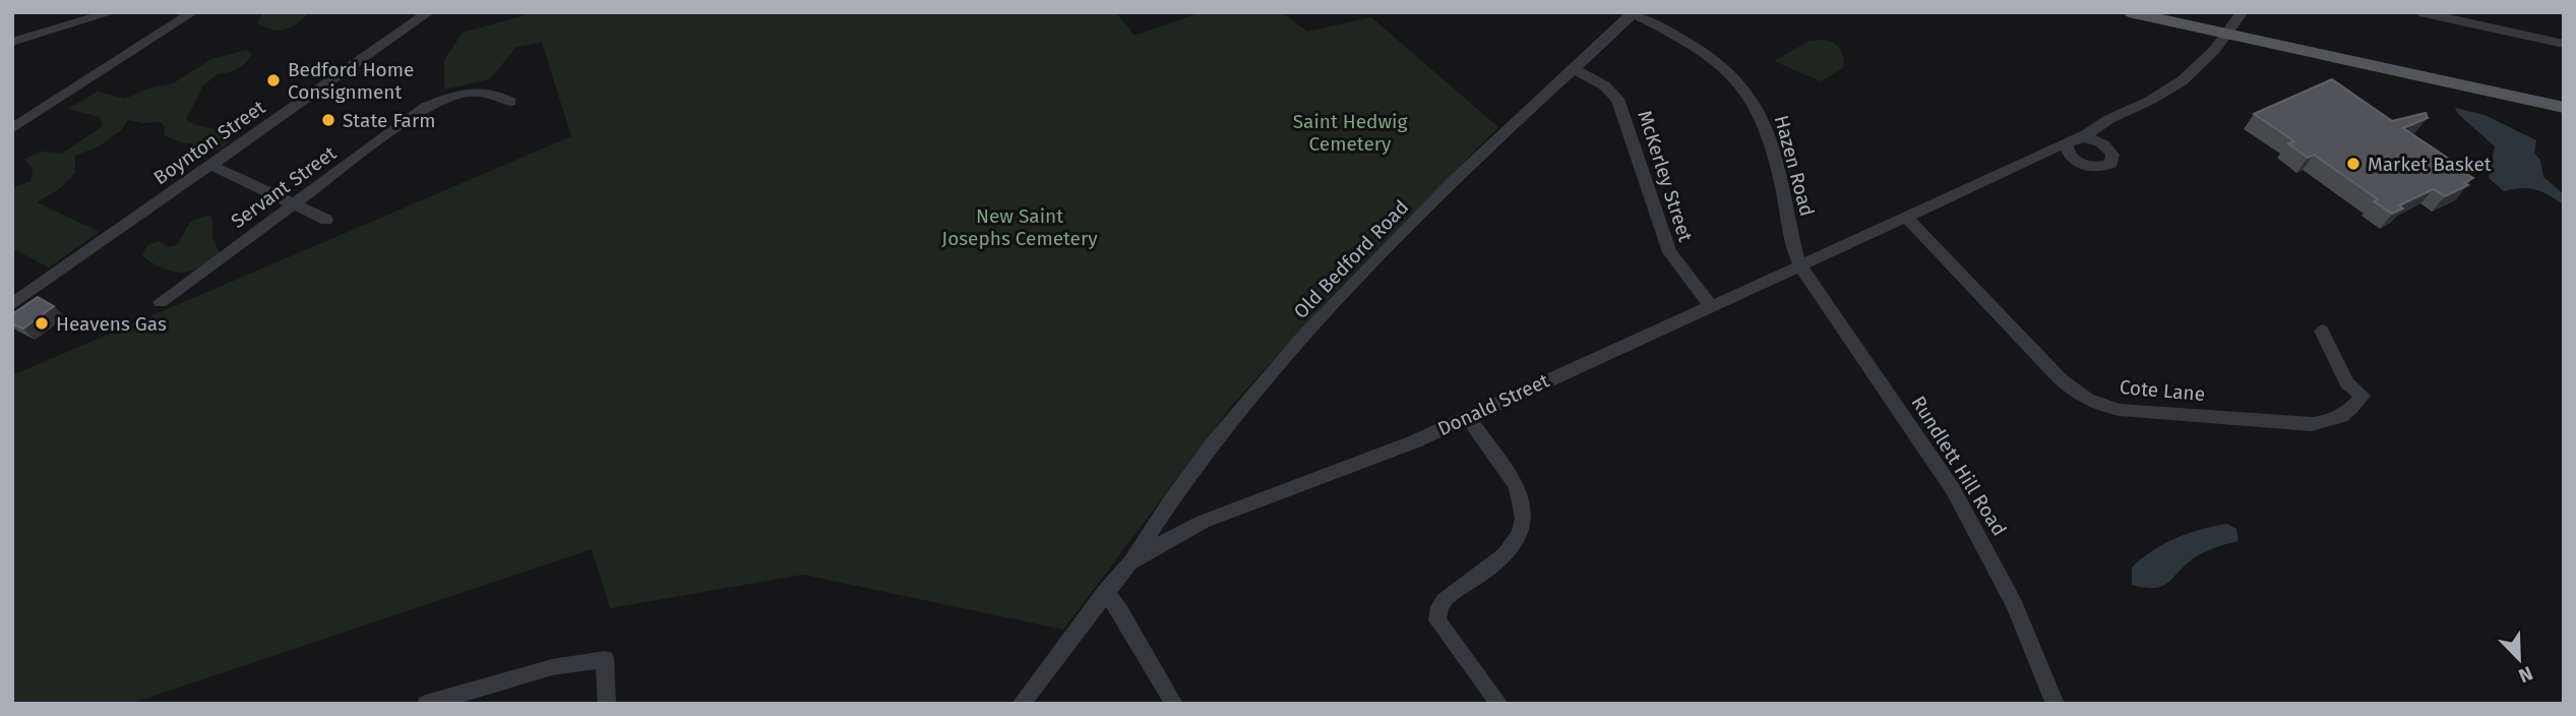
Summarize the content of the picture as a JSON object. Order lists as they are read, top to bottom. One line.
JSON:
{"streets":{"street":["Boynton Street","Hazen Road","McKerley Street","Servant Street","Old Bedford Road","Cote Lane","Donald Street","Rundlett Hill Road"]},"crossings":[["Hazen Road","Old Bedford Road"],["Hazen Road","Donald Street"],["Hazen Road","Rundlett Hill Road"],["McKerley Street","Old Bedford Road"],["McKerley Street","Donald Street"],["Old Bedford Road","Donald Street"],["Cote Lane","Donald Street"],["Donald Street","Rundlett Hill Road"]],"parks":["Saint Hedwig Cemetery","New Saint Josephs Cemetery"],"places":["Bedford Home Consignment","State Farm","Market Basket","Heavens Gas"],"north":"bottom right"}
